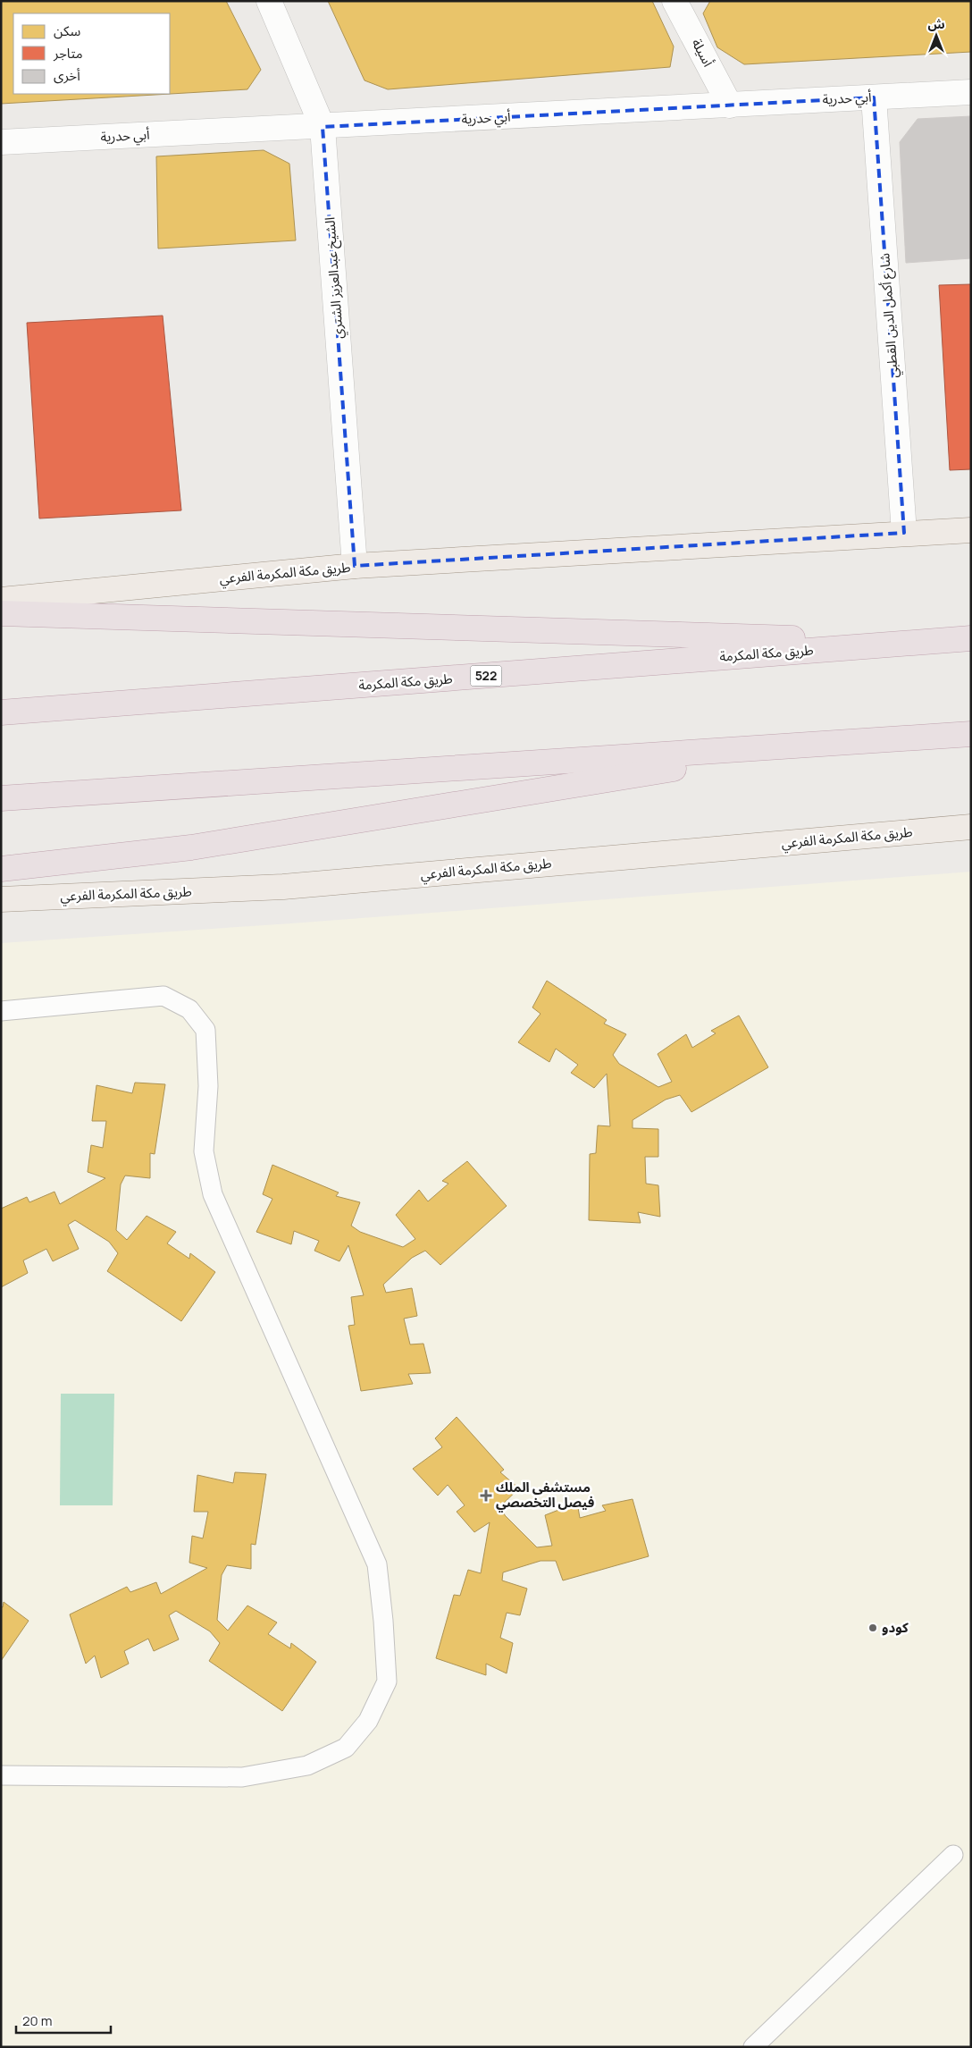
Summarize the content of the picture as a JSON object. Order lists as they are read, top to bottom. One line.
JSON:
{"streets":{"highway":["طريق مكة المكرمة","522"],"main road":["طريق مكة المكرمة الفرعي"],"street":["أسيلة","أبي حدرية","الشيخ عبدالعزيز الشتري","شارع أكمل الدين القطبي"]},"crossings":[["أسيلة","أبي حدرية"],["أبي حدرية","الشيخ عبدالعزيز الشتري"],["أبي حدرية","شارع أكمل الدين القطبي"],["الشيخ عبدالعزيز الشتري","طريق مكة المكرمة الفرعي"],["شارع أكمل الدين القطبي","طريق مكة المكرمة الفرعي"]],"places":{"health":["مستشفى الملك فيصل التخصصي"],"other":["كودو"]},"legend":["سكن","متاجر","أخرى"],"scale_bar":"20 m","north":"top"}
